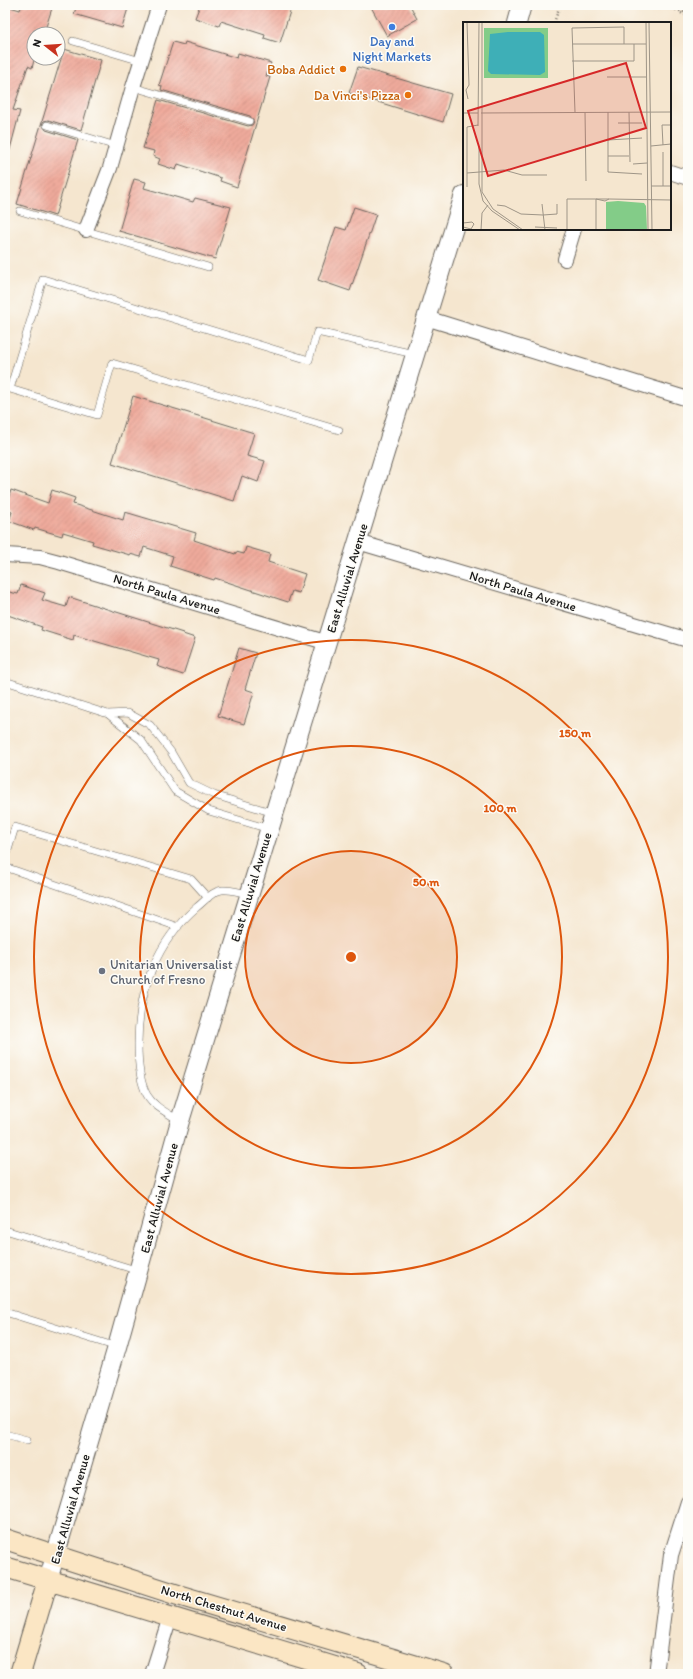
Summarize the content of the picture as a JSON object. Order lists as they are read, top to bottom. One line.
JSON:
{"streets":{"main road":["East Alluvial Avenue","North Chestnut Avenue"],"street":["North Paula Avenue"]},"crossings":[["East Alluvial Avenue","North Paula Avenue"],["East Alluvial Avenue","North Chestnut Avenue"]],"places":["Day and Night Markets","Boba Addict","Da Vinci's Pizza","Unitarian Universalist Church of Fresno"],"north":"left","rings":["150 m","100 m","50 m"]}
